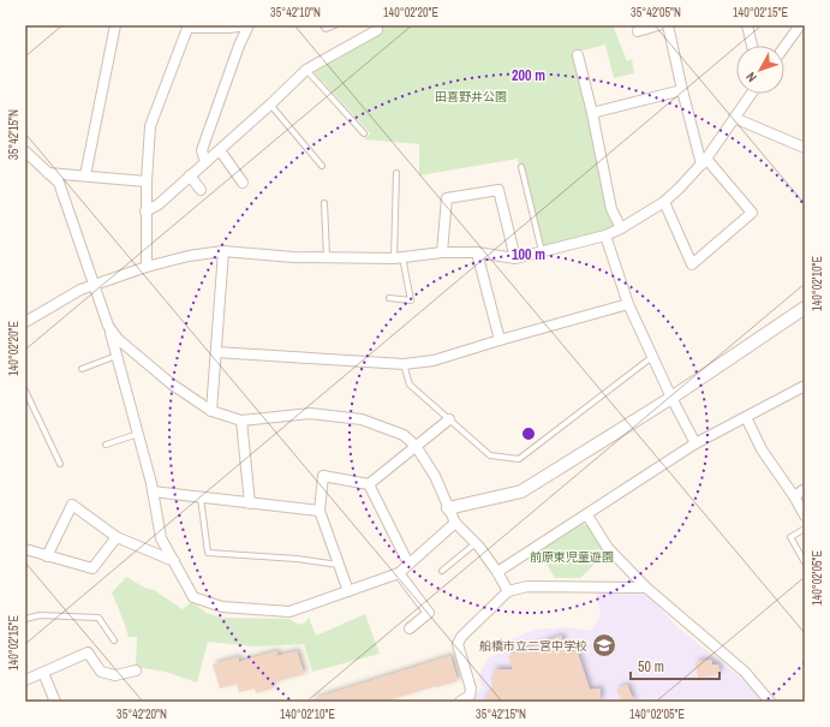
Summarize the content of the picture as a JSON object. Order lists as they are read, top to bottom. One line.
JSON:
{"parks":["田喜野井公園","前原東児童遊園"],"places":{"school or university":["船橋市立二宮中学校"]},"scale_bar":"50 m","north":"bottom left","coordinates":["35°42'10\"N","140°02'20\"E","35°42'05\"N","140°02'15\"E","35°42'15\"N","140°02'10\"E","140°02'05\"E","35°42'20\"N"],"rings":["200 m","100 m"]}
